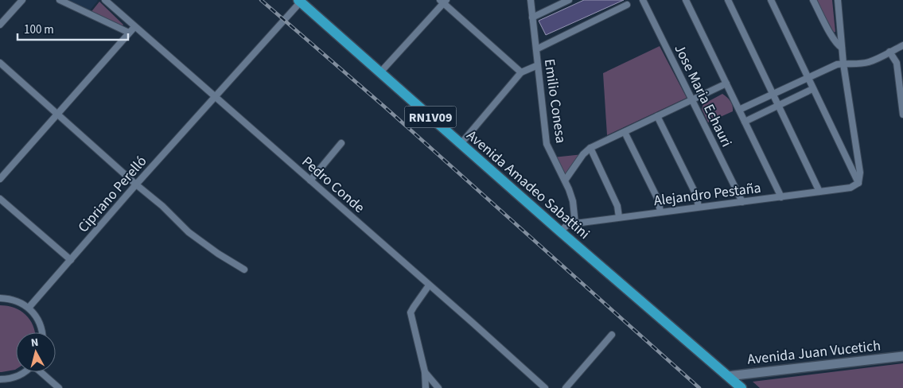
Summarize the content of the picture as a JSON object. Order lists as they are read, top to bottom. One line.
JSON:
{"streets":{"main road":["RN1V09","Avenida Amadeo Sabattini","Avenida Juan Vucetich"],"street":["Jose Maria Echauri","Emilio Conesa","Pedro Conde","Cipriano Perelló","Alejandro Pestaña"]},"crossings":[["Jose Maria Echauri","Alejandro Pestaña"],["Emilio Conesa","Alejandro Pestaña"],["Pedro Conde","Cipriano Perelló"],["Avenida Amadeo Sabattini","Cipriano Perelló"],["Avenida Amadeo Sabattini","Alejandro Pestaña"],["Avenida Amadeo Sabattini","Avenida Juan Vucetich"]],"scale_bar":"100 m","north":"top"}
